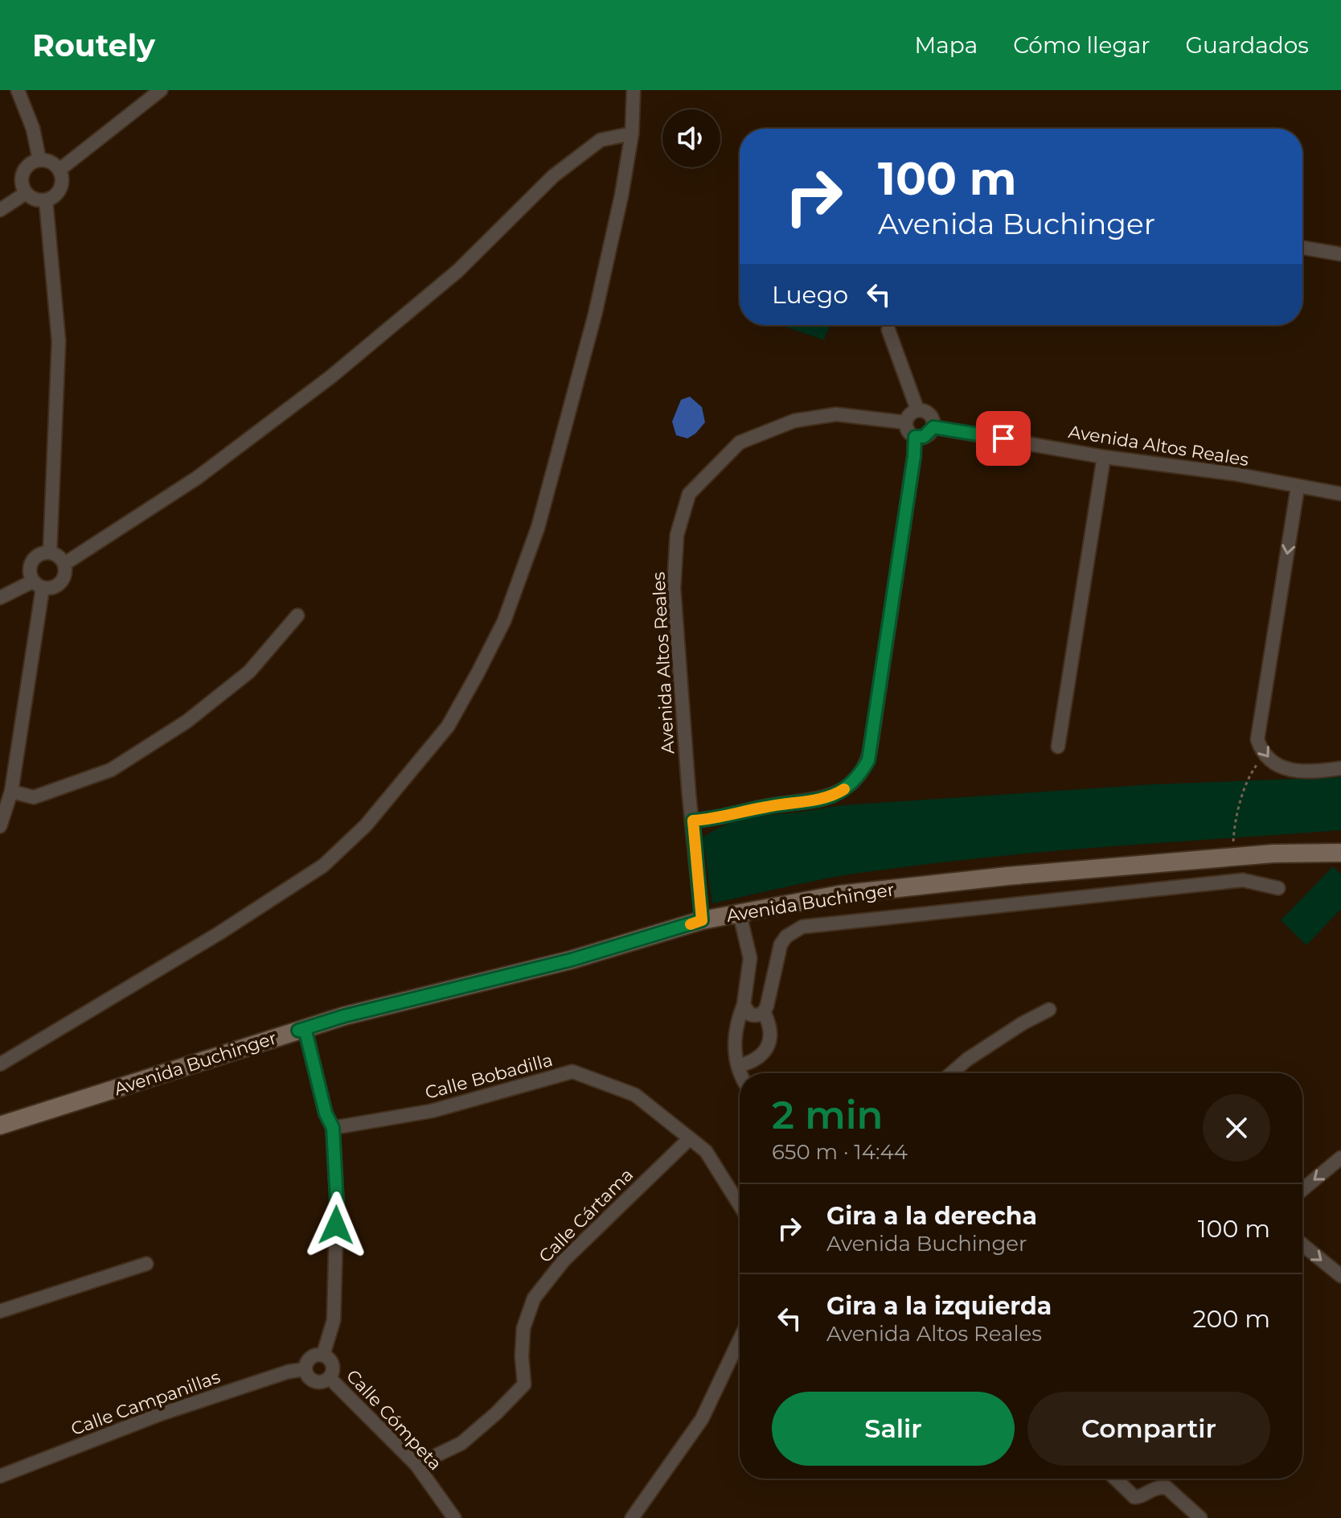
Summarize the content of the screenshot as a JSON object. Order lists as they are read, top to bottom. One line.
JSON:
{"streets":{"street":["Avenida Altos Reales","Avenida Buchinger","Calle Bobadilla","Calle Cártama","Calle Campanillas","Calle Cómpeta"]},"crossings":[["Avenida Altos Reales","Avenida Buchinger"],["Calle Bobadilla","Calle Cártama"],["Calle Cártama","Calle Cómpeta"],["Calle Campanillas","Calle Cómpeta"]],"page":{"header":"Routely","nav":["Mapa","Cómo llegar","Guardados"],"turn":["100 m","Avenida Buchinger"],"then":"Luego","heading":["2 min","650 m · 14:44"],"list":[{"name":"Gira a la derecha","note":"Avenida Buchinger","value":"100 m"},{"name":"Gira a la izquierda","note":"Avenida Altos Reales","value":"200 m"}],"buttons":["Salir","Compartir"]}}
